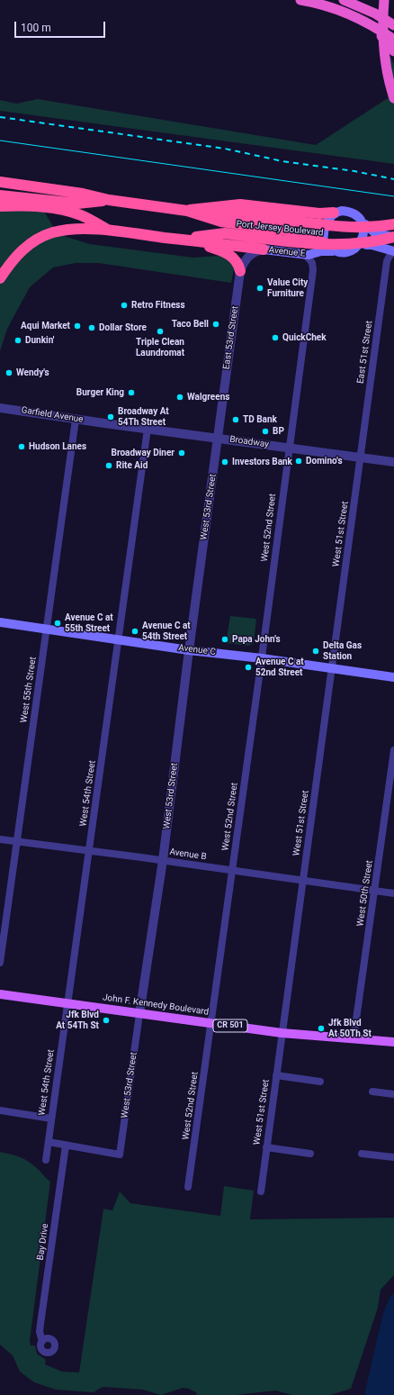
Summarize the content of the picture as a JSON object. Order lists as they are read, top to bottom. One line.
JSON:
{"streets":{"highway":["Port Jersey Boulevard"],"main road":["Avenue E","Avenue C","John F. Kennedy Boulevard","CR 501"],"street":["East 53rd Street","East 51st Street","Garfield Avenue","Broadway","West 53rd Street","West 52nd Street","West 51st Street","West 55th Street","West 54th Street","Avenue B","West 50th Street","Bay Drive"]},"crossings":[["Avenue E","East 53rd Street"],["Avenue E","West 52nd Street"],["East 53rd Street","Broadway"],["East 53rd Street","West 53rd Street"],["East 51st Street","Broadway"],["East 51st Street","West 51st Street"],["Garfield Avenue","Broadway"],["Garfield Avenue","West 55th Street"],["Broadway","West 53rd Street"],["Broadway","West 52nd Street"],["Broadway","West 51st Street"],["Broadway","West 54th Street"],["West 53rd Street","Avenue C"],["West 53rd Street","Avenue B"],["West 53rd Street","John F. Kennedy Boulevard"],["West 53rd Street","Bay Drive"],["West 52nd Street","Avenue C"],["West 52nd Street","Avenue B"],["West 52nd Street","John F. Kennedy Boulevard"],["West 51st Street","Avenue C"],["West 51st Street","Avenue B"],["West 51st Street","John F. Kennedy Boulevard"],["Avenue C","West 55th Street"],["Avenue C","West 54th Street"],["West 55th Street","Avenue B"],["West 54th Street","Avenue B"],["West 54th Street","John F. Kennedy Boulevard"],["Avenue B","West 50th Street"],["West 50th Street","John F. Kennedy Boulevard"]],"places":["Value City Furniture","Retro Fitness","Taco Bell","Aqui Market","Dollar Store","Triple Clean Laundromat","QuickChek","Dunkin'","Wendy's","Burger King","Walgreens","Broadway At 54Th Street","TD Bank","BP","Hudson Lanes","Broadway Diner","Domino's","Investors Bank","Rite Aid","Avenue C at 55th Street","Avenue C at 54th Street","Papa John's","Delta Gas Station","Avenue C at 52nd Street","Jfk Blvd At 54Th St","Jfk Blvd At 50Th St"],"scale_bar":"100 m"}
